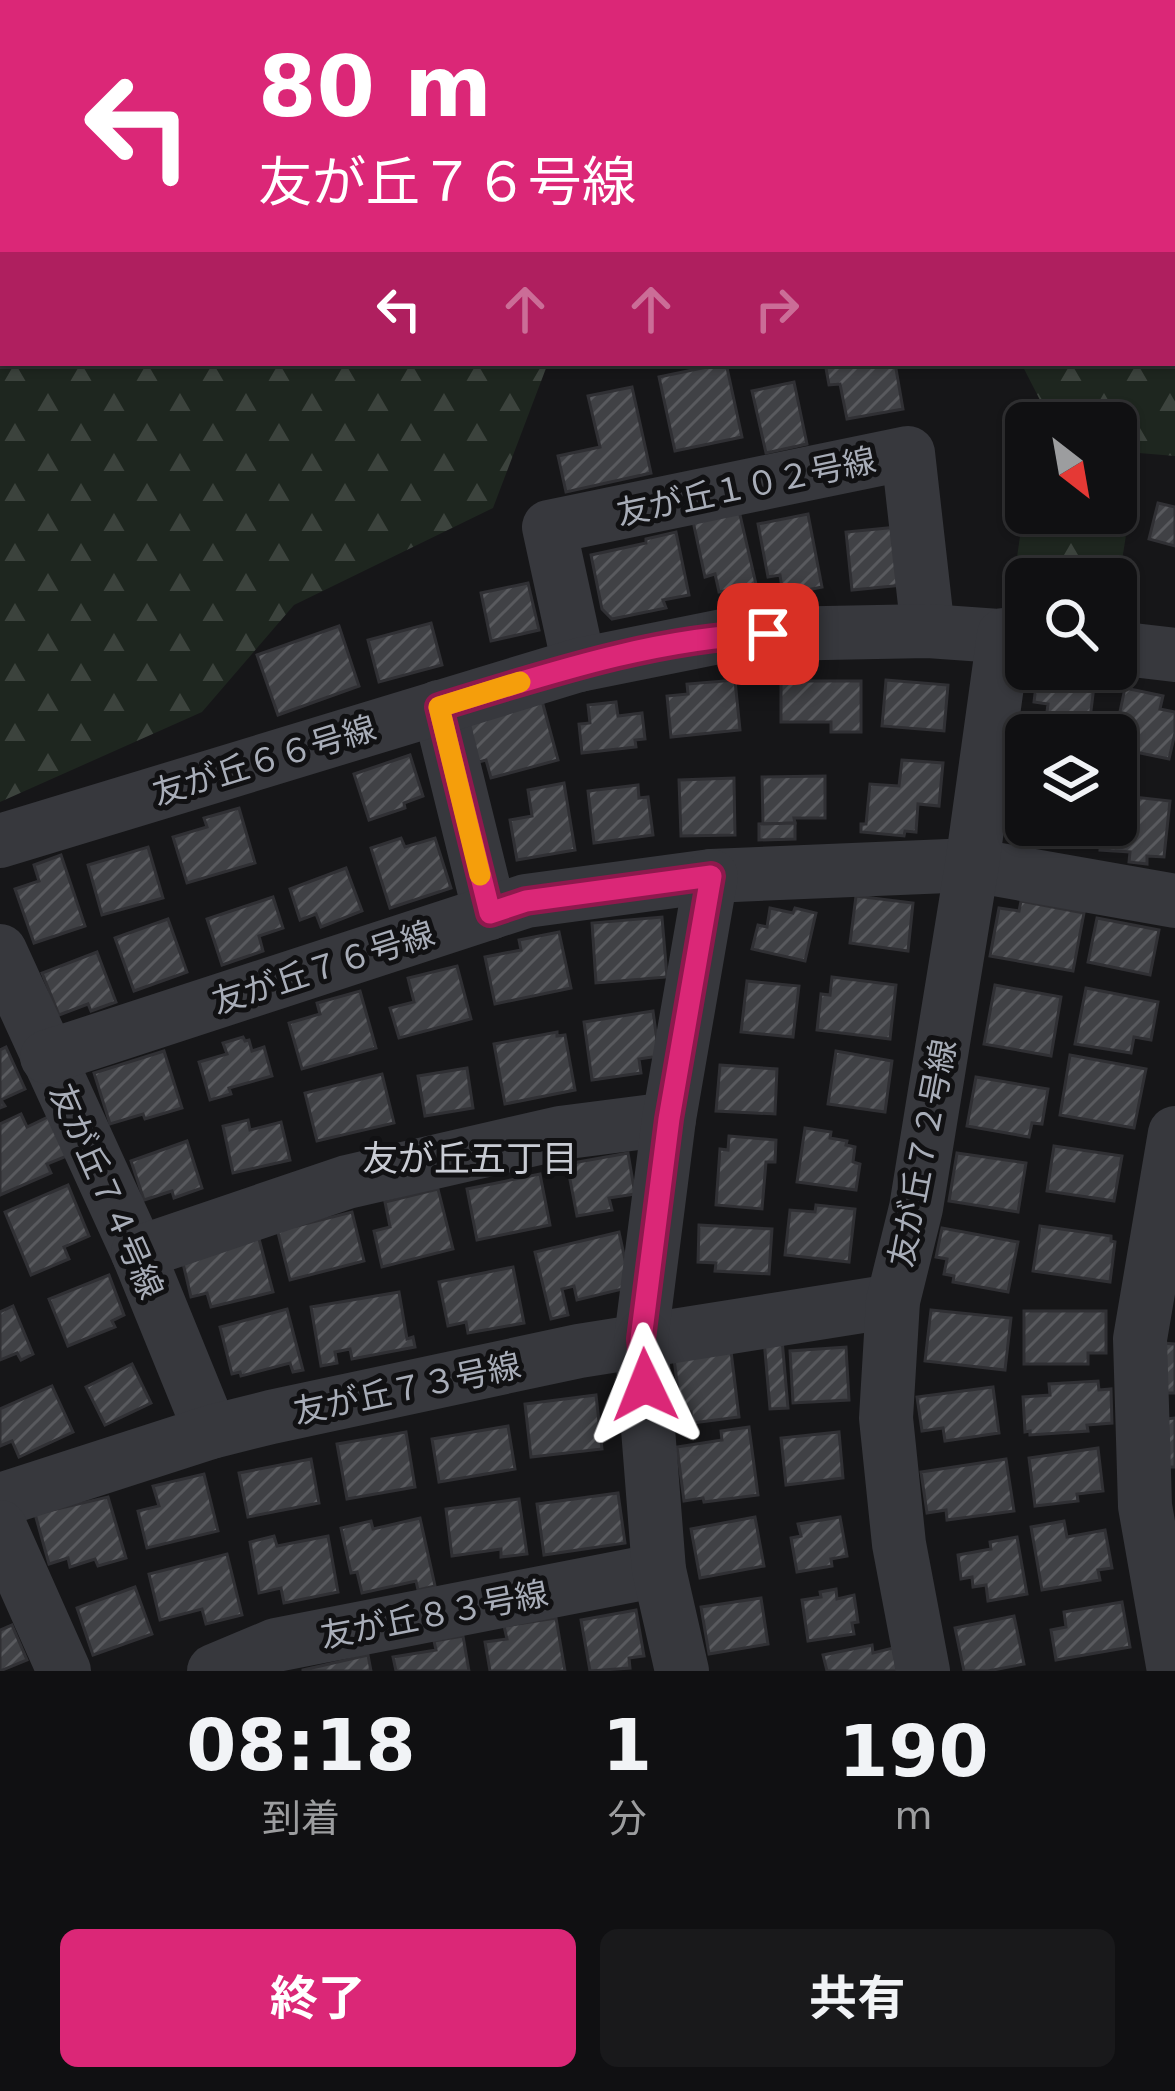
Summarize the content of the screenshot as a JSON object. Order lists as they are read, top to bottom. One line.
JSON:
{"streets":{"street":["友が丘１０２号線","友が丘６６号線","友が丘７６号線","友が丘７２号線","友が丘７４号線","友が丘７３号線","友が丘８３号線"]},"crossings":[["友が丘１０２号線","友が丘６６号線"],["友が丘７６号線","友が丘７２号線"],["友が丘７６号線","友が丘７４号線"],["友が丘７２号線","友が丘７３号線"],["友が丘７４号線","友が丘７３号線"]],"districts":["友が丘五丁目"],"north":"bottom right","page":{"turn":["80 m","友が丘７６号線"],"eta":["08:18","到着","1","分","190","m"],"buttons":["終了","共有"]}}
